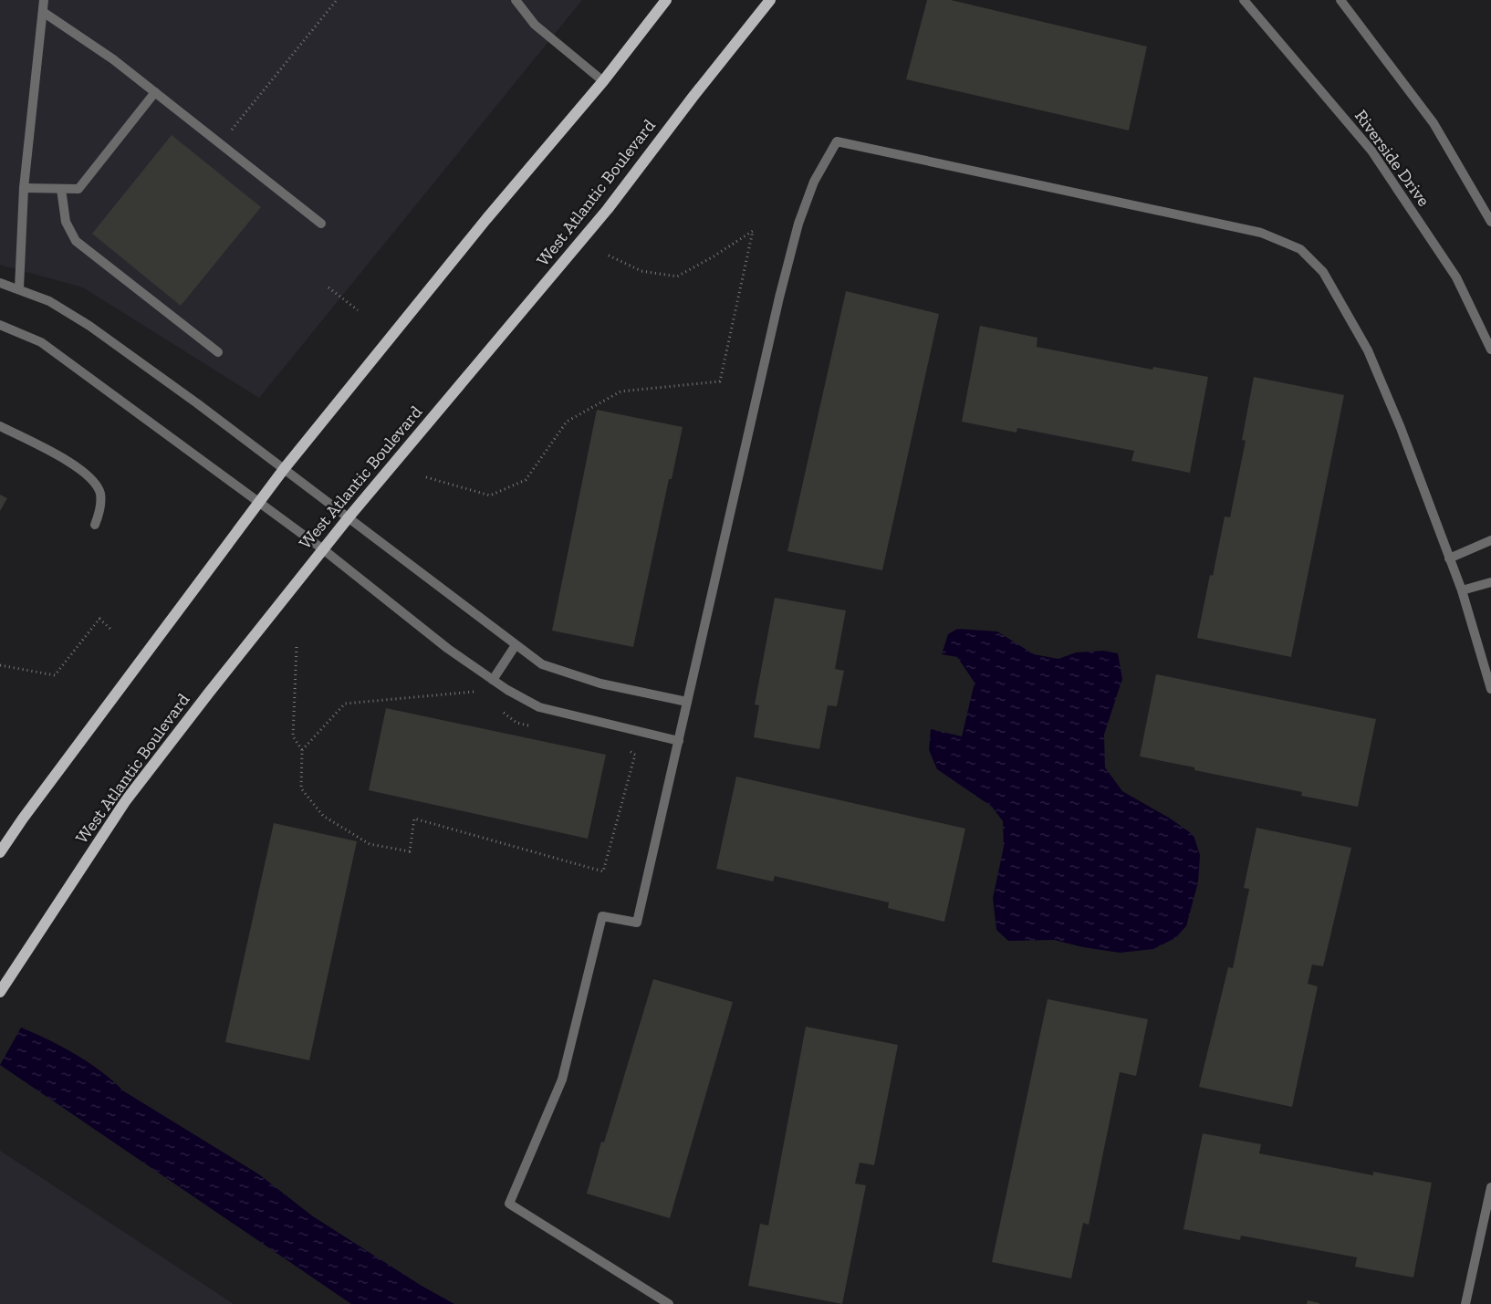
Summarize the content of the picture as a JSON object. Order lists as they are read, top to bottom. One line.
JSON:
{"streets":{"main road":["West Atlantic Boulevard"],"street":["Riverside Drive"]}}
